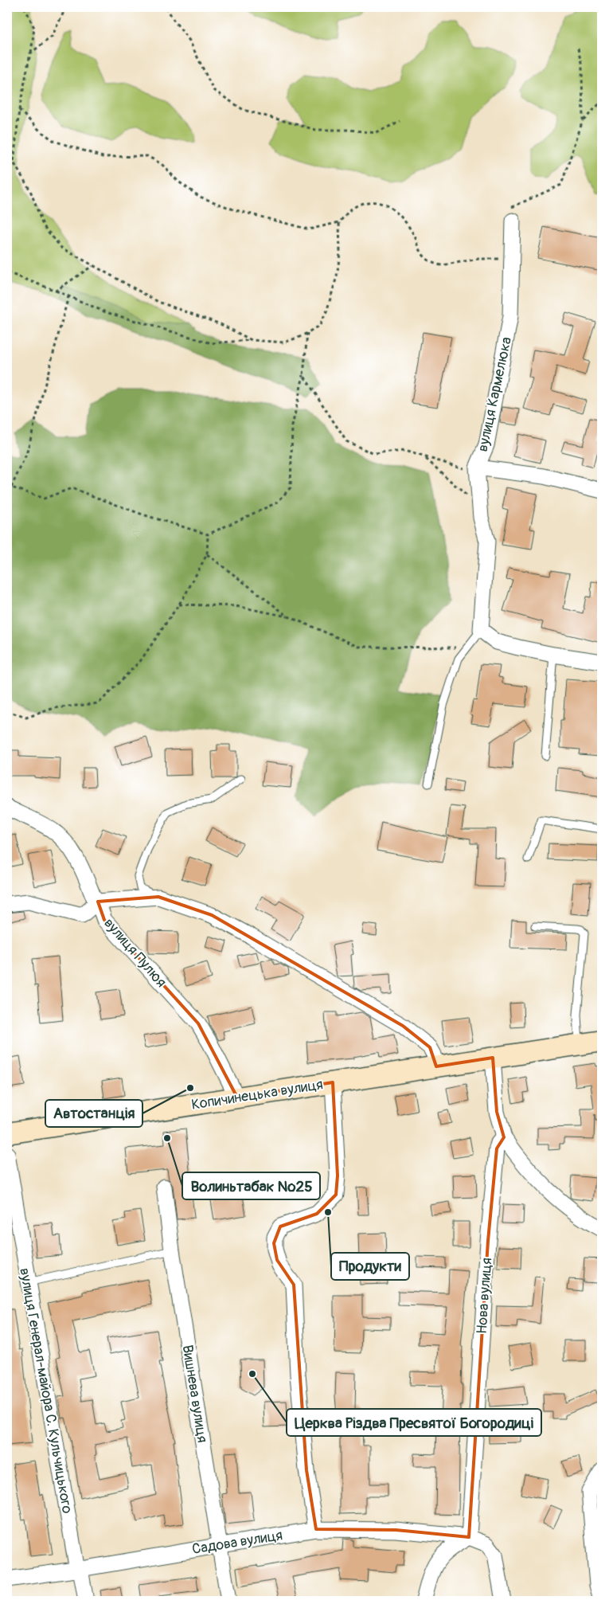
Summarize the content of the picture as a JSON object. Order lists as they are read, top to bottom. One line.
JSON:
{"streets":{"main road":["Копичинецька вулиця"],"street":["вулиця Кармелюка","вулиця Пулюя","Нова вулиця","вулиця Генерал-майора С. Кульчицького","Вишнева вулиця","Садова вулиця"]},"crossings":[["вулиця Пулюя","Копичинецька вулиця"],["Нова вулиця","Садова вулиця"],["вулиця Генерал-майора С. Кульчицького","Садова вулиця"],["Вишнева вулиця","Садова вулиця"]],"places":["Автостанція","Волиньтабак №25","Продукти","Церква Різдва Пресвятої Богородиці"]}
